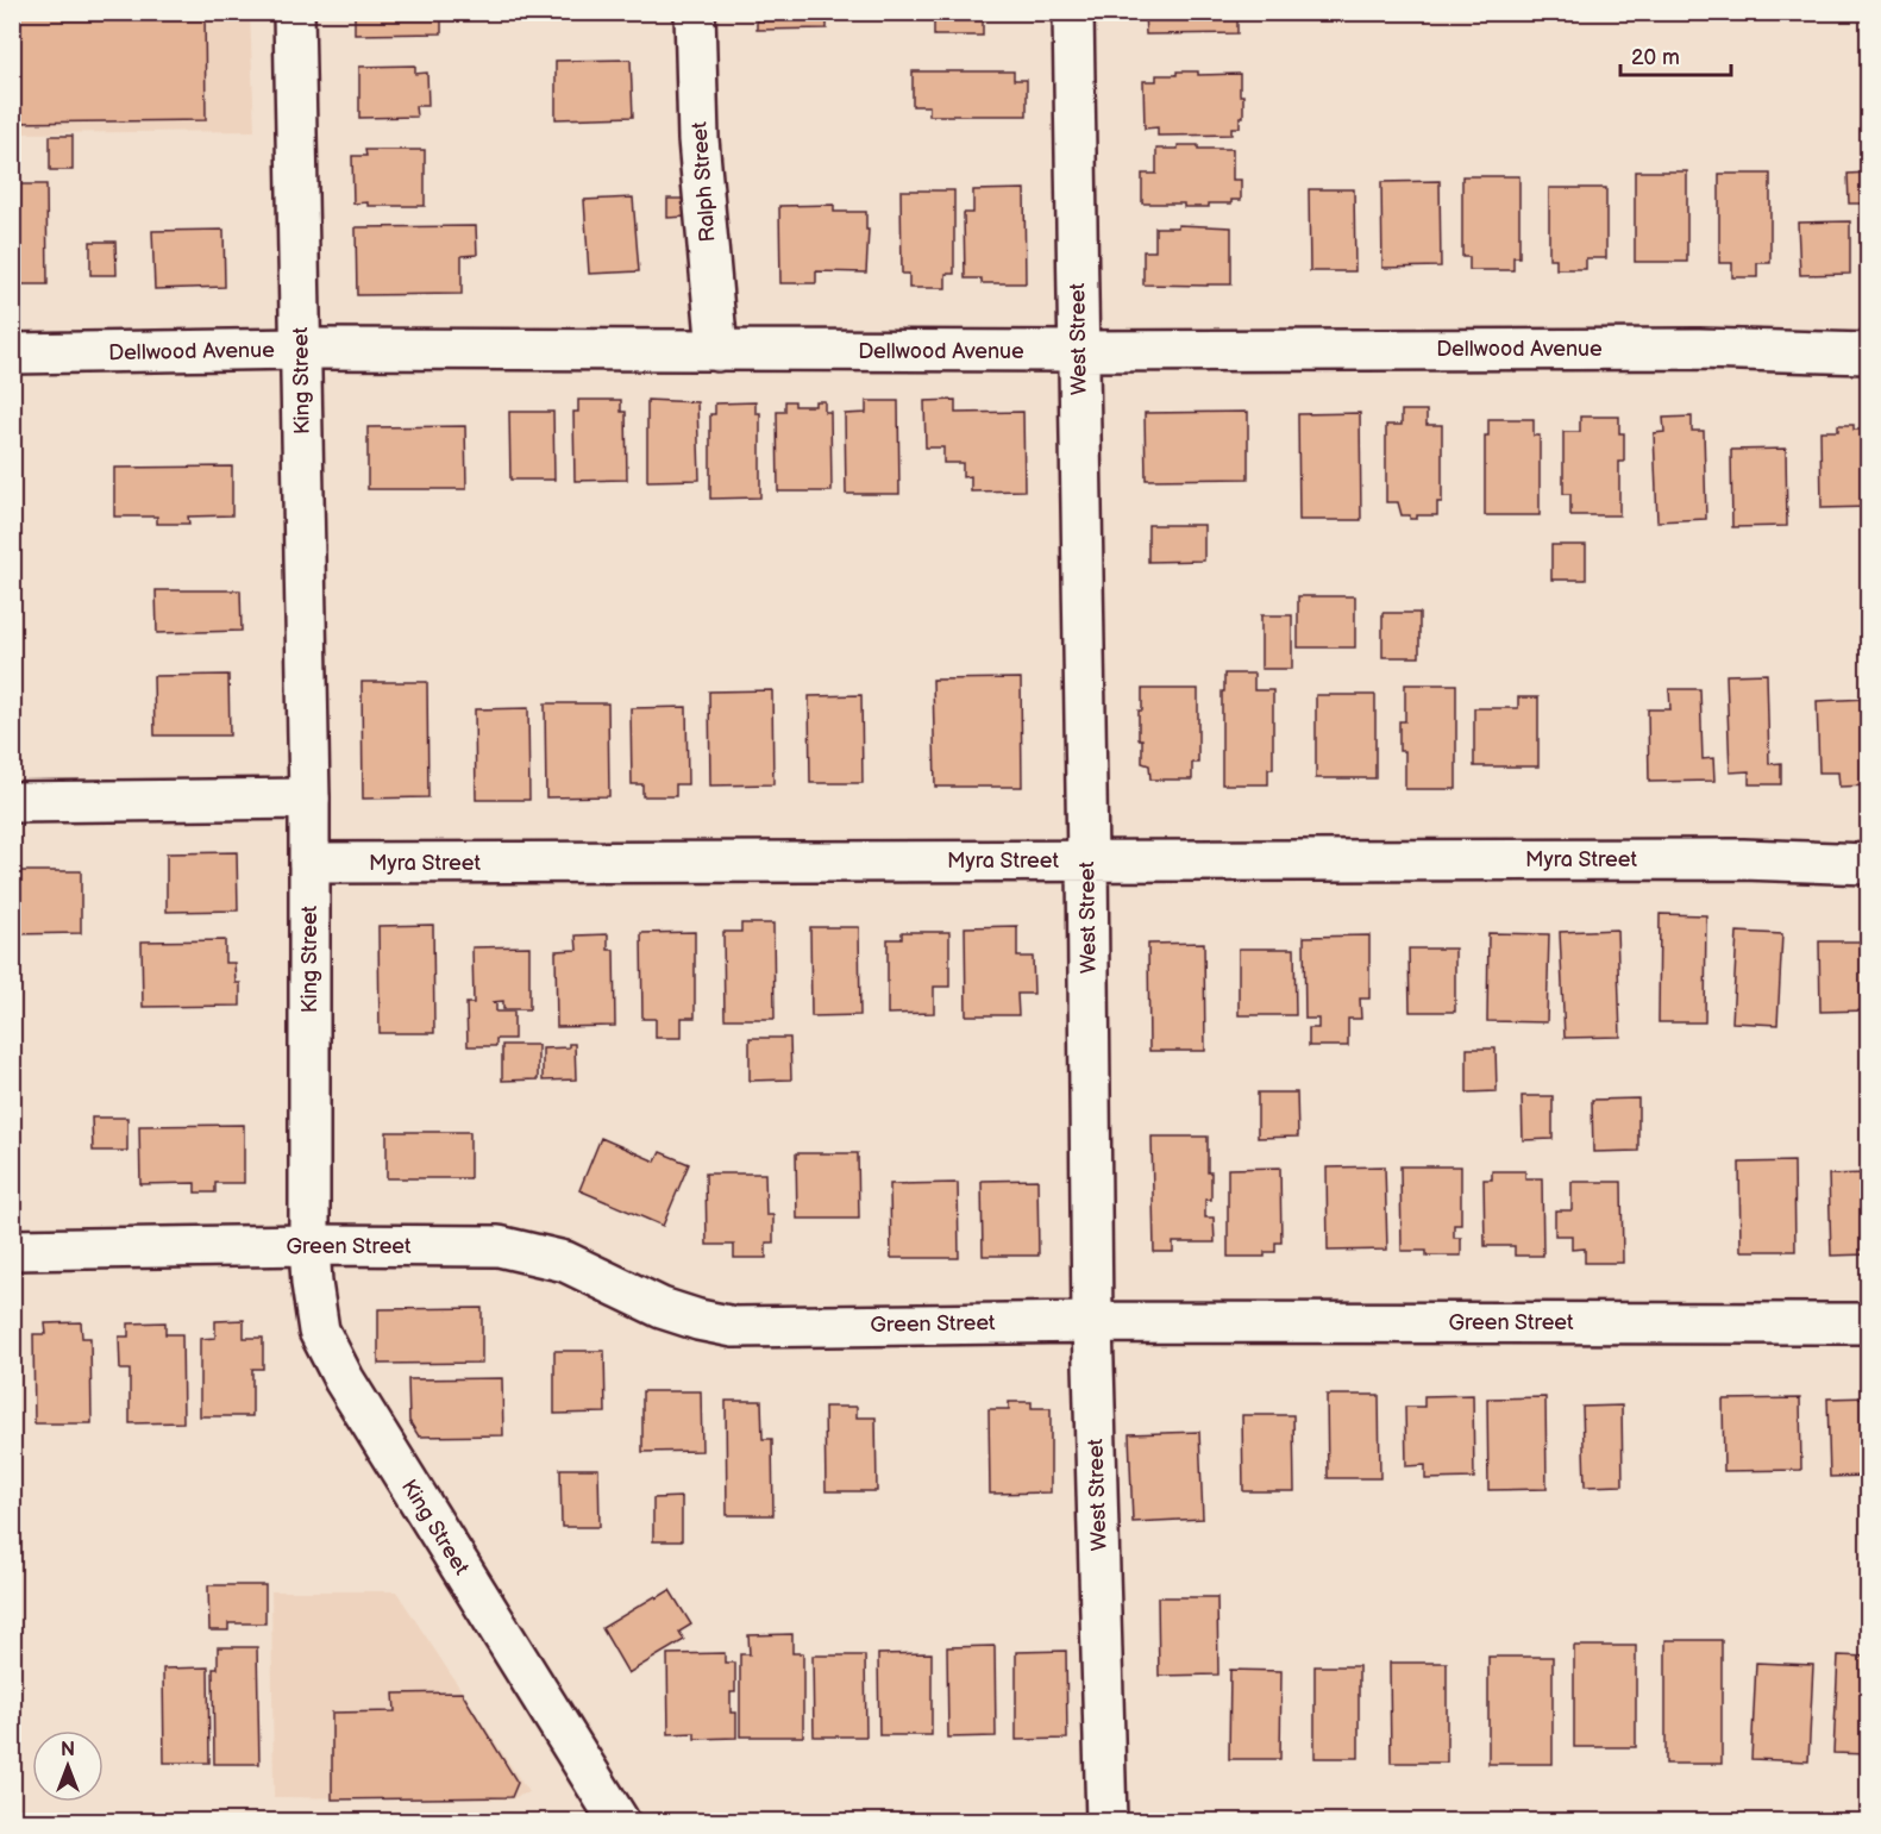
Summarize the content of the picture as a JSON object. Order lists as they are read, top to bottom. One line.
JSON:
{"streets":{"street":["Ralph Street","West Street","Dellwood Avenue","King Street","Myra Street","Green Street"]},"crossings":[["Ralph Street","Dellwood Avenue"],["West Street","Dellwood Avenue"],["West Street","Myra Street"],["West Street","Green Street"],["Dellwood Avenue","King Street"],["King Street","Myra Street"],["King Street","Green Street"]],"scale_bar":"20 m","north":"top"}
